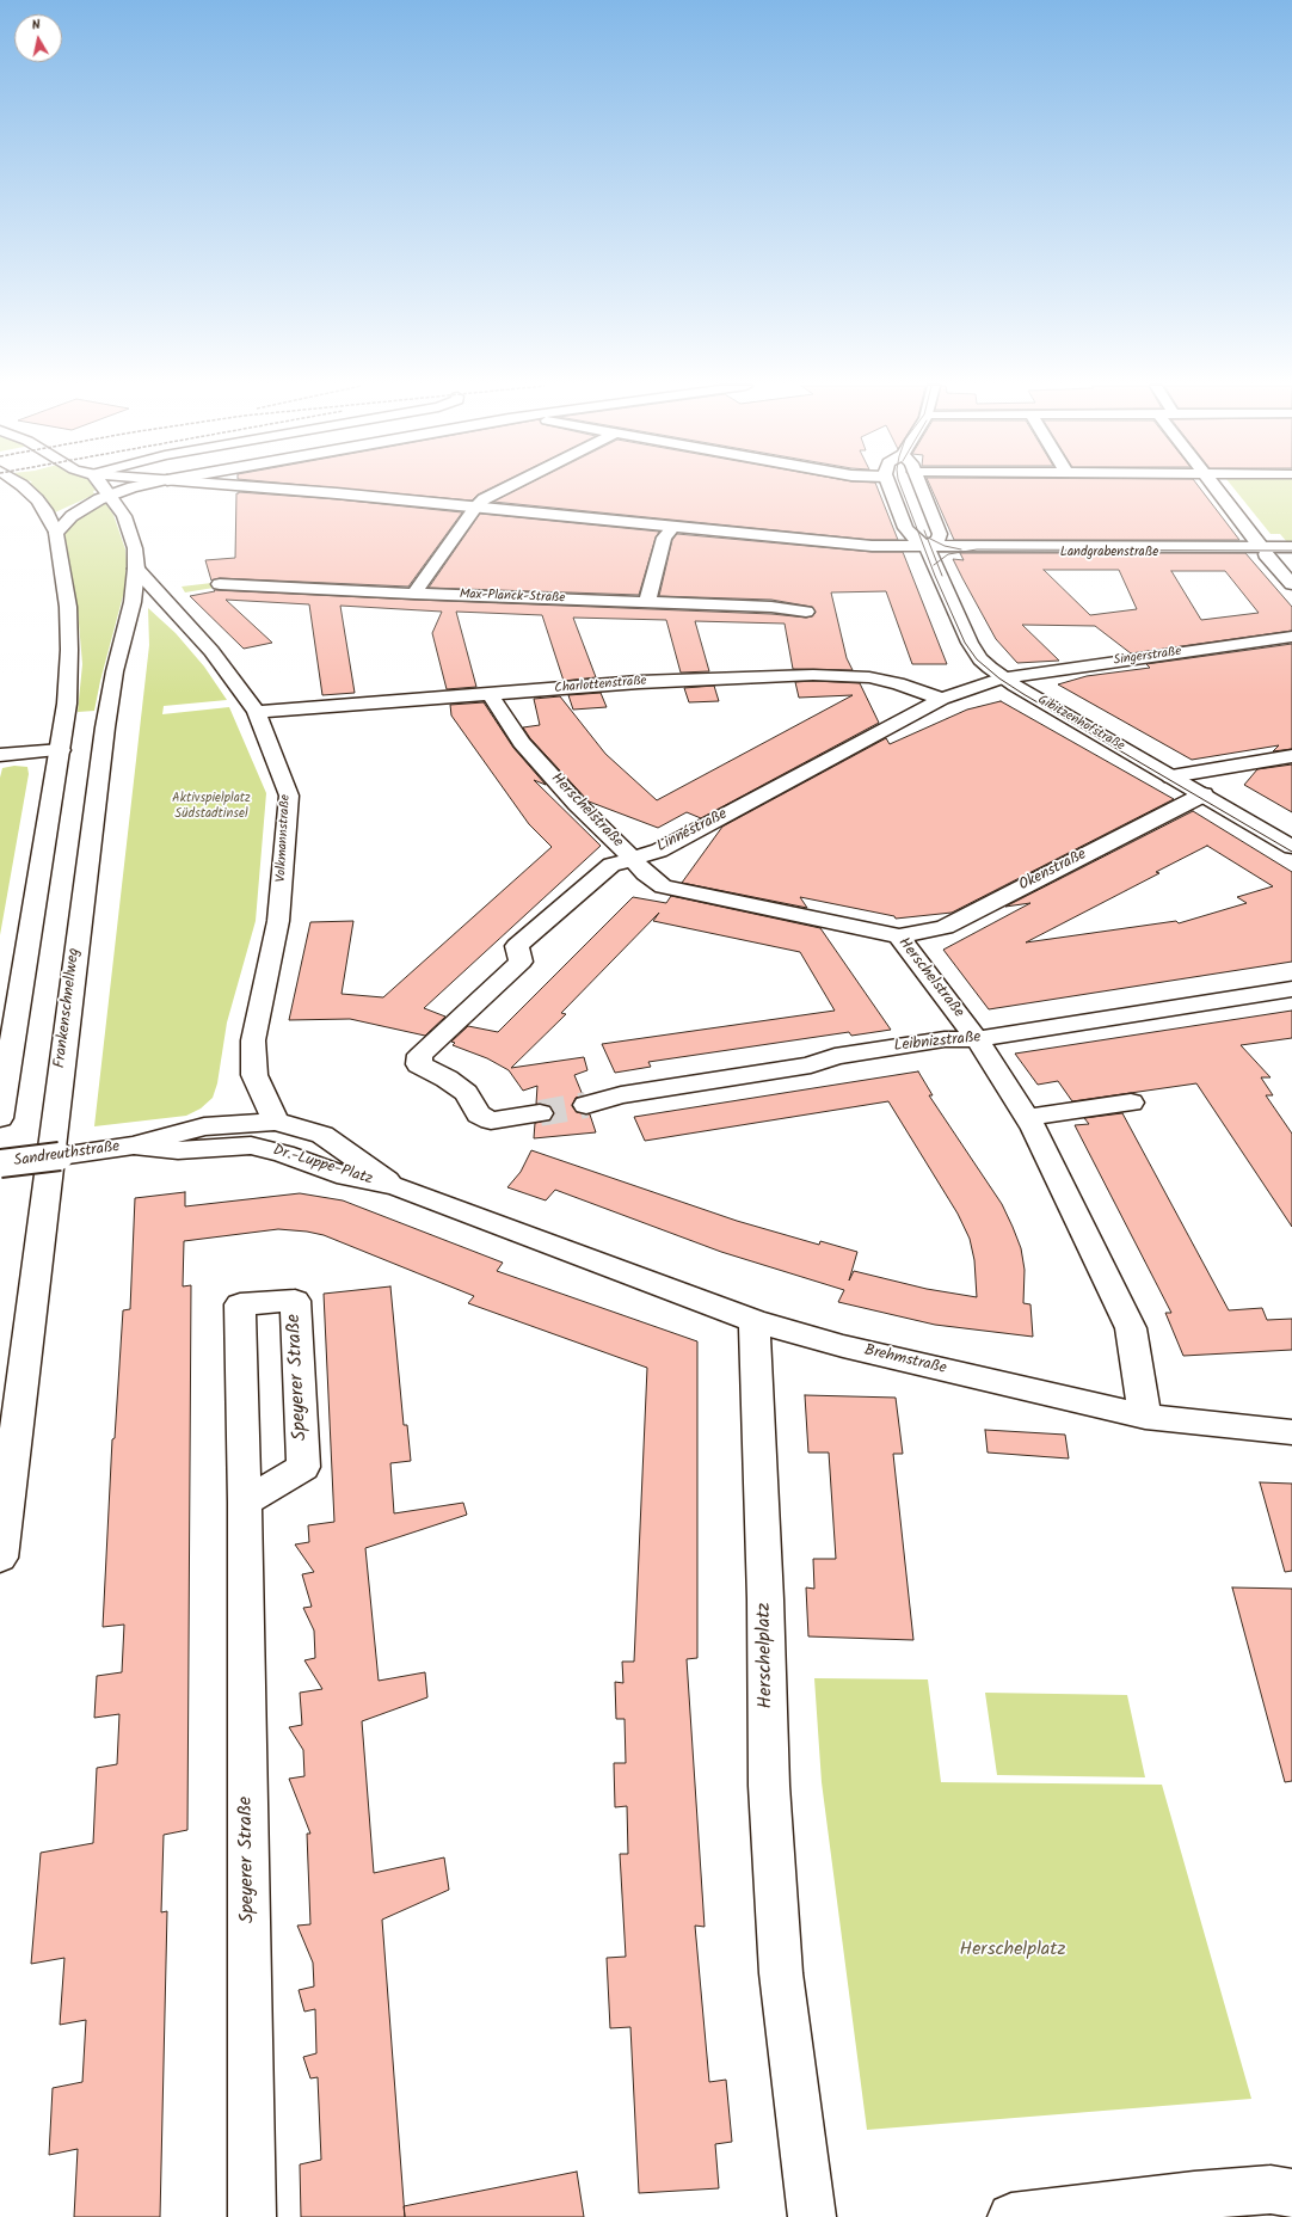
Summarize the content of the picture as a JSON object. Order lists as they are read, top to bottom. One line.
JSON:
{"streets":{"main road":["Landgrabenstraße","Max-Planck-Straße","Singerstraße","Charlottenstraße","Gibitzenhofstraße","Herschelstraße","Linnéstraße","Volkmannstraße","Okenstraße","Frankenschnellweg","Leibnizstraße","Sandreuthstraße","Dr.-Luppe-Platz","Brehmstraße","Speyerer Straße","Herschelplatz"]},"crossings":[["Landgrabenstraße","Gibitzenhofstraße"],["Singerstraße","Gibitzenhofstraße"],["Singerstraße","Linnéstraße"],["Charlottenstraße","Herschelstraße"],["Charlottenstraße","Linnéstraße"],["Charlottenstraße","Volkmannstraße"],["Gibitzenhofstraße","Linnéstraße"],["Gibitzenhofstraße","Okenstraße"],["Herschelstraße","Linnéstraße"],["Herschelstraße","Okenstraße"],["Herschelstraße","Leibnizstraße"],["Herschelstraße","Brehmstraße"],["Volkmannstraße","Frankenschnellweg"],["Volkmannstraße","Sandreuthstraße"],["Volkmannstraße","Dr.-Luppe-Platz"],["Sandreuthstraße","Dr.-Luppe-Platz"],["Dr.-Luppe-Platz","Brehmstraße"],["Brehmstraße","Herschelplatz"]],"parks":["Aktivspielplatz Südstadtinsel","Herschelplatz"],"north":"top"}
